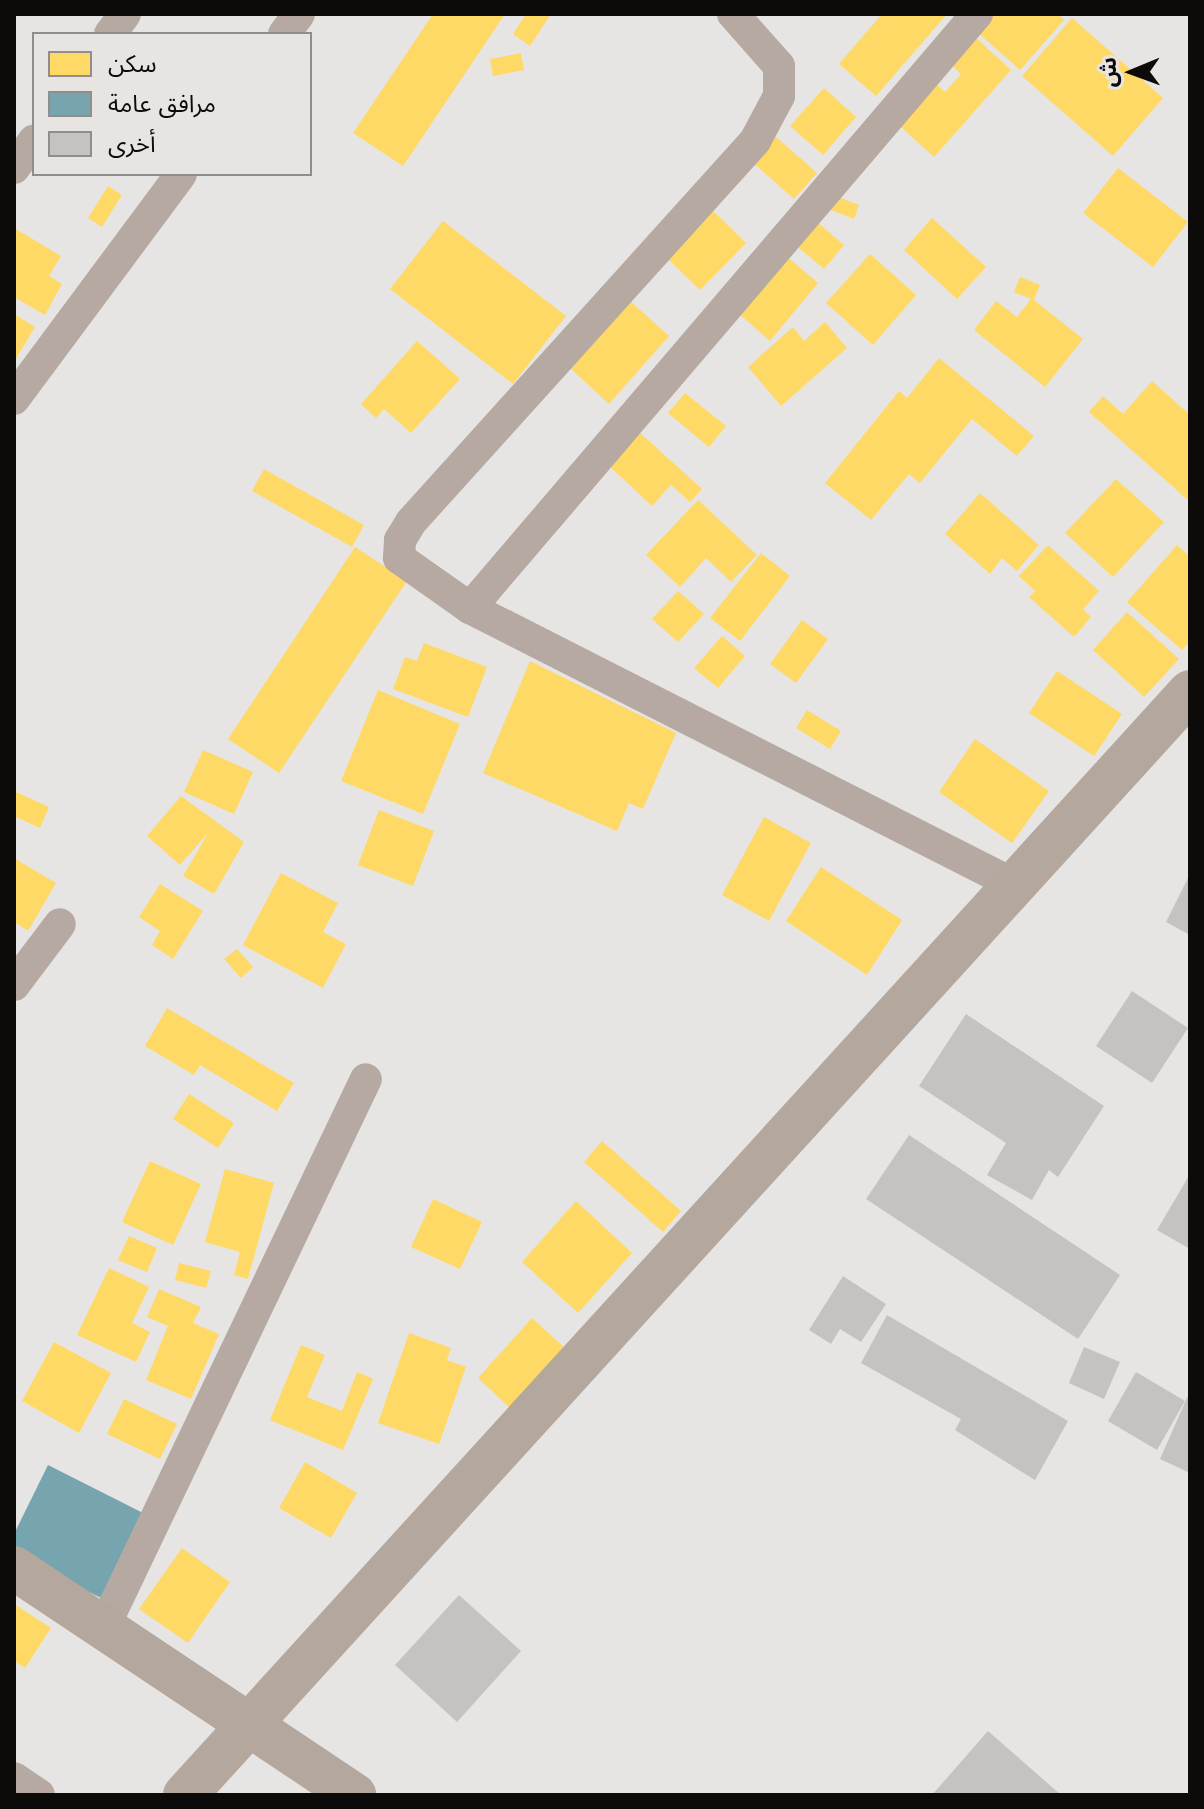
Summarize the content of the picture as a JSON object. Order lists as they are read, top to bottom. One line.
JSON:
{"legend":["سكن","مرافق عامة","أخرى"],"north":"left"}
